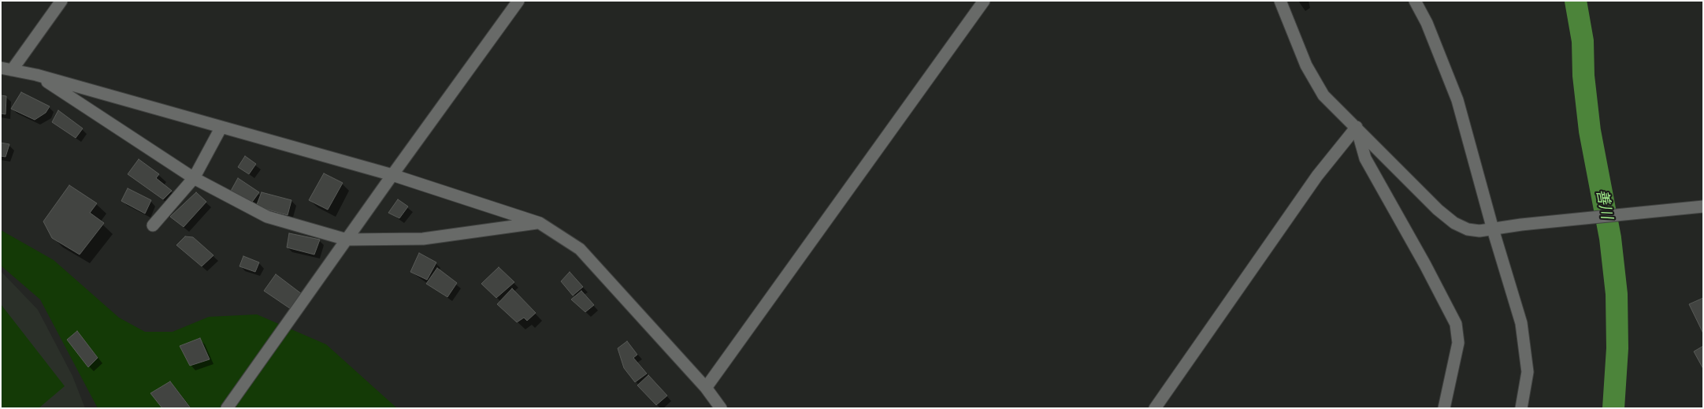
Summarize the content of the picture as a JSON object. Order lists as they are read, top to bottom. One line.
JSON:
{"water":["善川"]}
